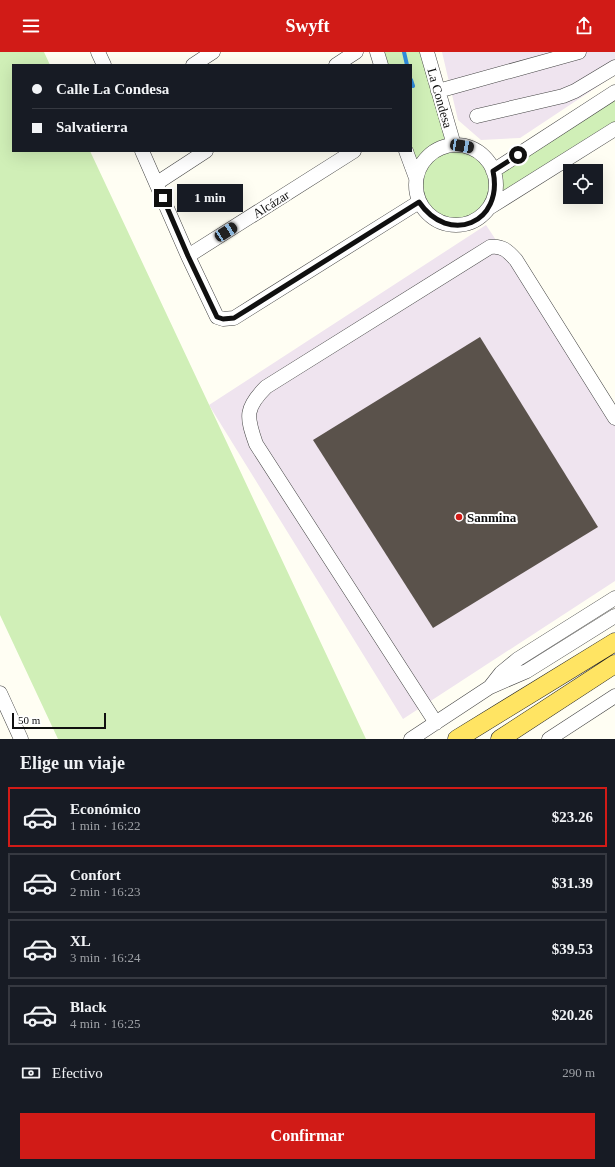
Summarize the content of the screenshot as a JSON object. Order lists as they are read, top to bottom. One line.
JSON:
{"streets":{"street":["La Condesa","Alcázar"]},"places":["Sanmina"],"scale_bar":"50 m","page":{"header":"Swyft","banner":["Calle La Condesa","Salvatierra"],"bubble":"1 min","scale":"50 m","heading":"Elige un viaje","list":[{"name":"Económico","note":"1 min · 16:22","value":"$23.26"},{"name":"Confort","note":"2 min · 16:23","value":"$31.39"},{"name":"XL","note":"3 min · 16:24","value":"$39.53"},{"name":"Black","note":"4 min · 16:25","value":"$20.26"}],"pay":["Efectivo","290 m"],"buttons":"Confirmar"}}
